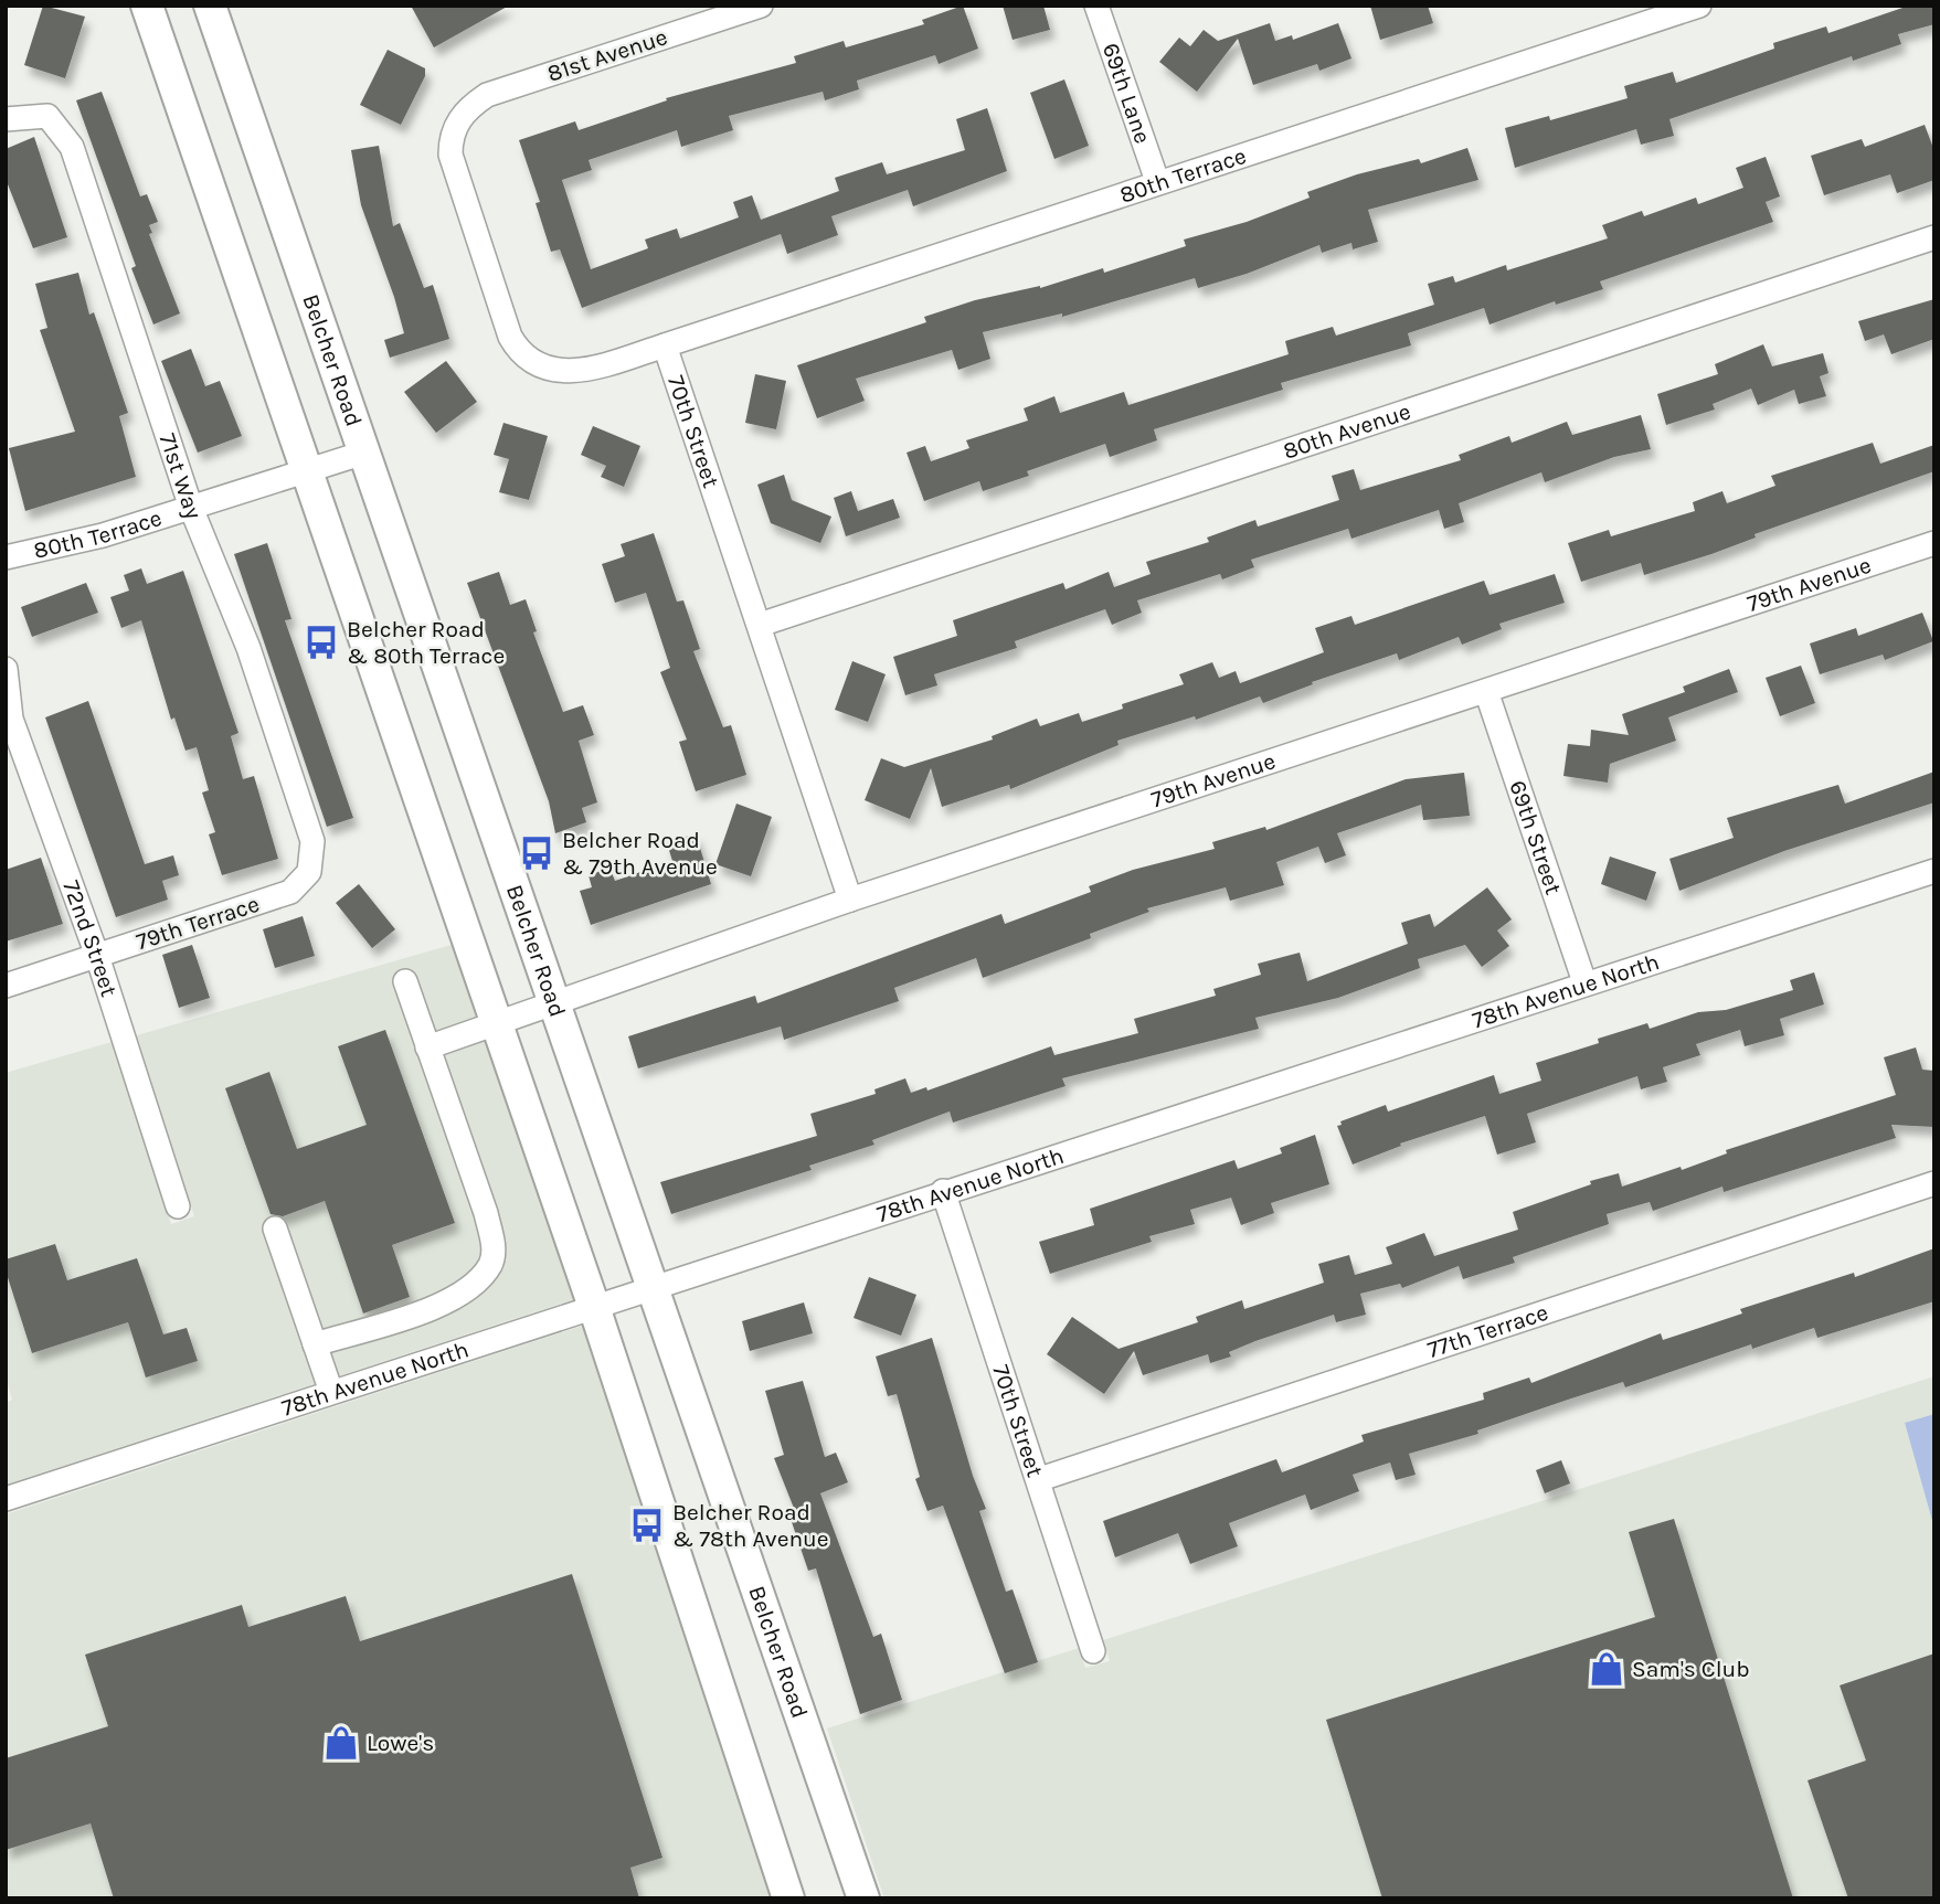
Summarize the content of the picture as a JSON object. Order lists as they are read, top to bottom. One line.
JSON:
{"streets":{"main road":["Belcher Road"],"street":["81st Avenue","69th Lane","80th Terrace","80th Avenue","70th Street","71st Way","79th Avenue","69th Street","79th Terrace","72nd Street","78th Avenue North","77th Terrace"]},"crossings":[["81st Avenue","70th Street"],["69th Lane","80th Terrace"],["80th Terrace","Belcher Road"],["80th Terrace","70th Street"],["80th Terrace","71st Way"],["Belcher Road","79th Avenue"],["Belcher Road","78th Avenue North"],["80th Avenue","70th Street"],["70th Street","79th Avenue"],["70th Street","78th Avenue North"],["70th Street","77th Terrace"],["71st Way","79th Terrace"],["79th Avenue","69th Street"],["69th Street","78th Avenue North"],["79th Terrace","72nd Street"]],"places":{"bus stop":["Belcher Road & 80th Terrace","Belcher Road & 79th Avenue","Belcher Road & 78th Avenue"],"shop":["Sam's Club","Lowe's"]}}
